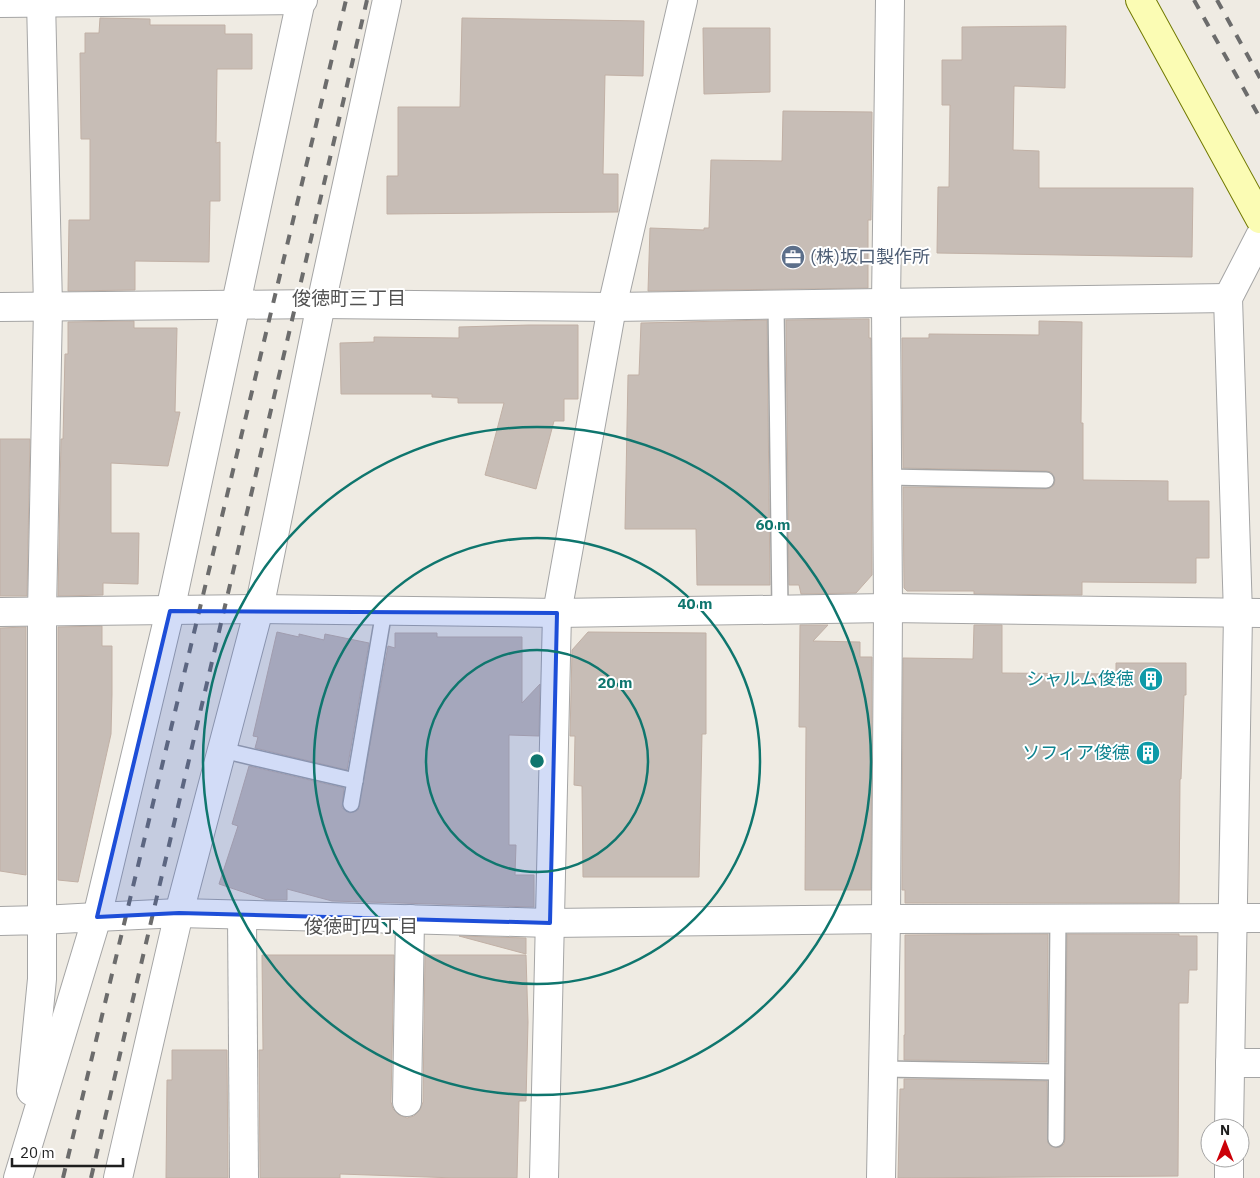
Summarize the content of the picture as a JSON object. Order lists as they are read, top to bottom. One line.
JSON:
{"districts":["俊徳町三丁目","俊徳町四丁目"],"places":{"office":["(株)坂口製作所"],"building":["シャルム俊徳","ソフィア俊徳"]},"scale_bar":"20 m","north":"top","rings":["60 m","40 m","20 m"]}
